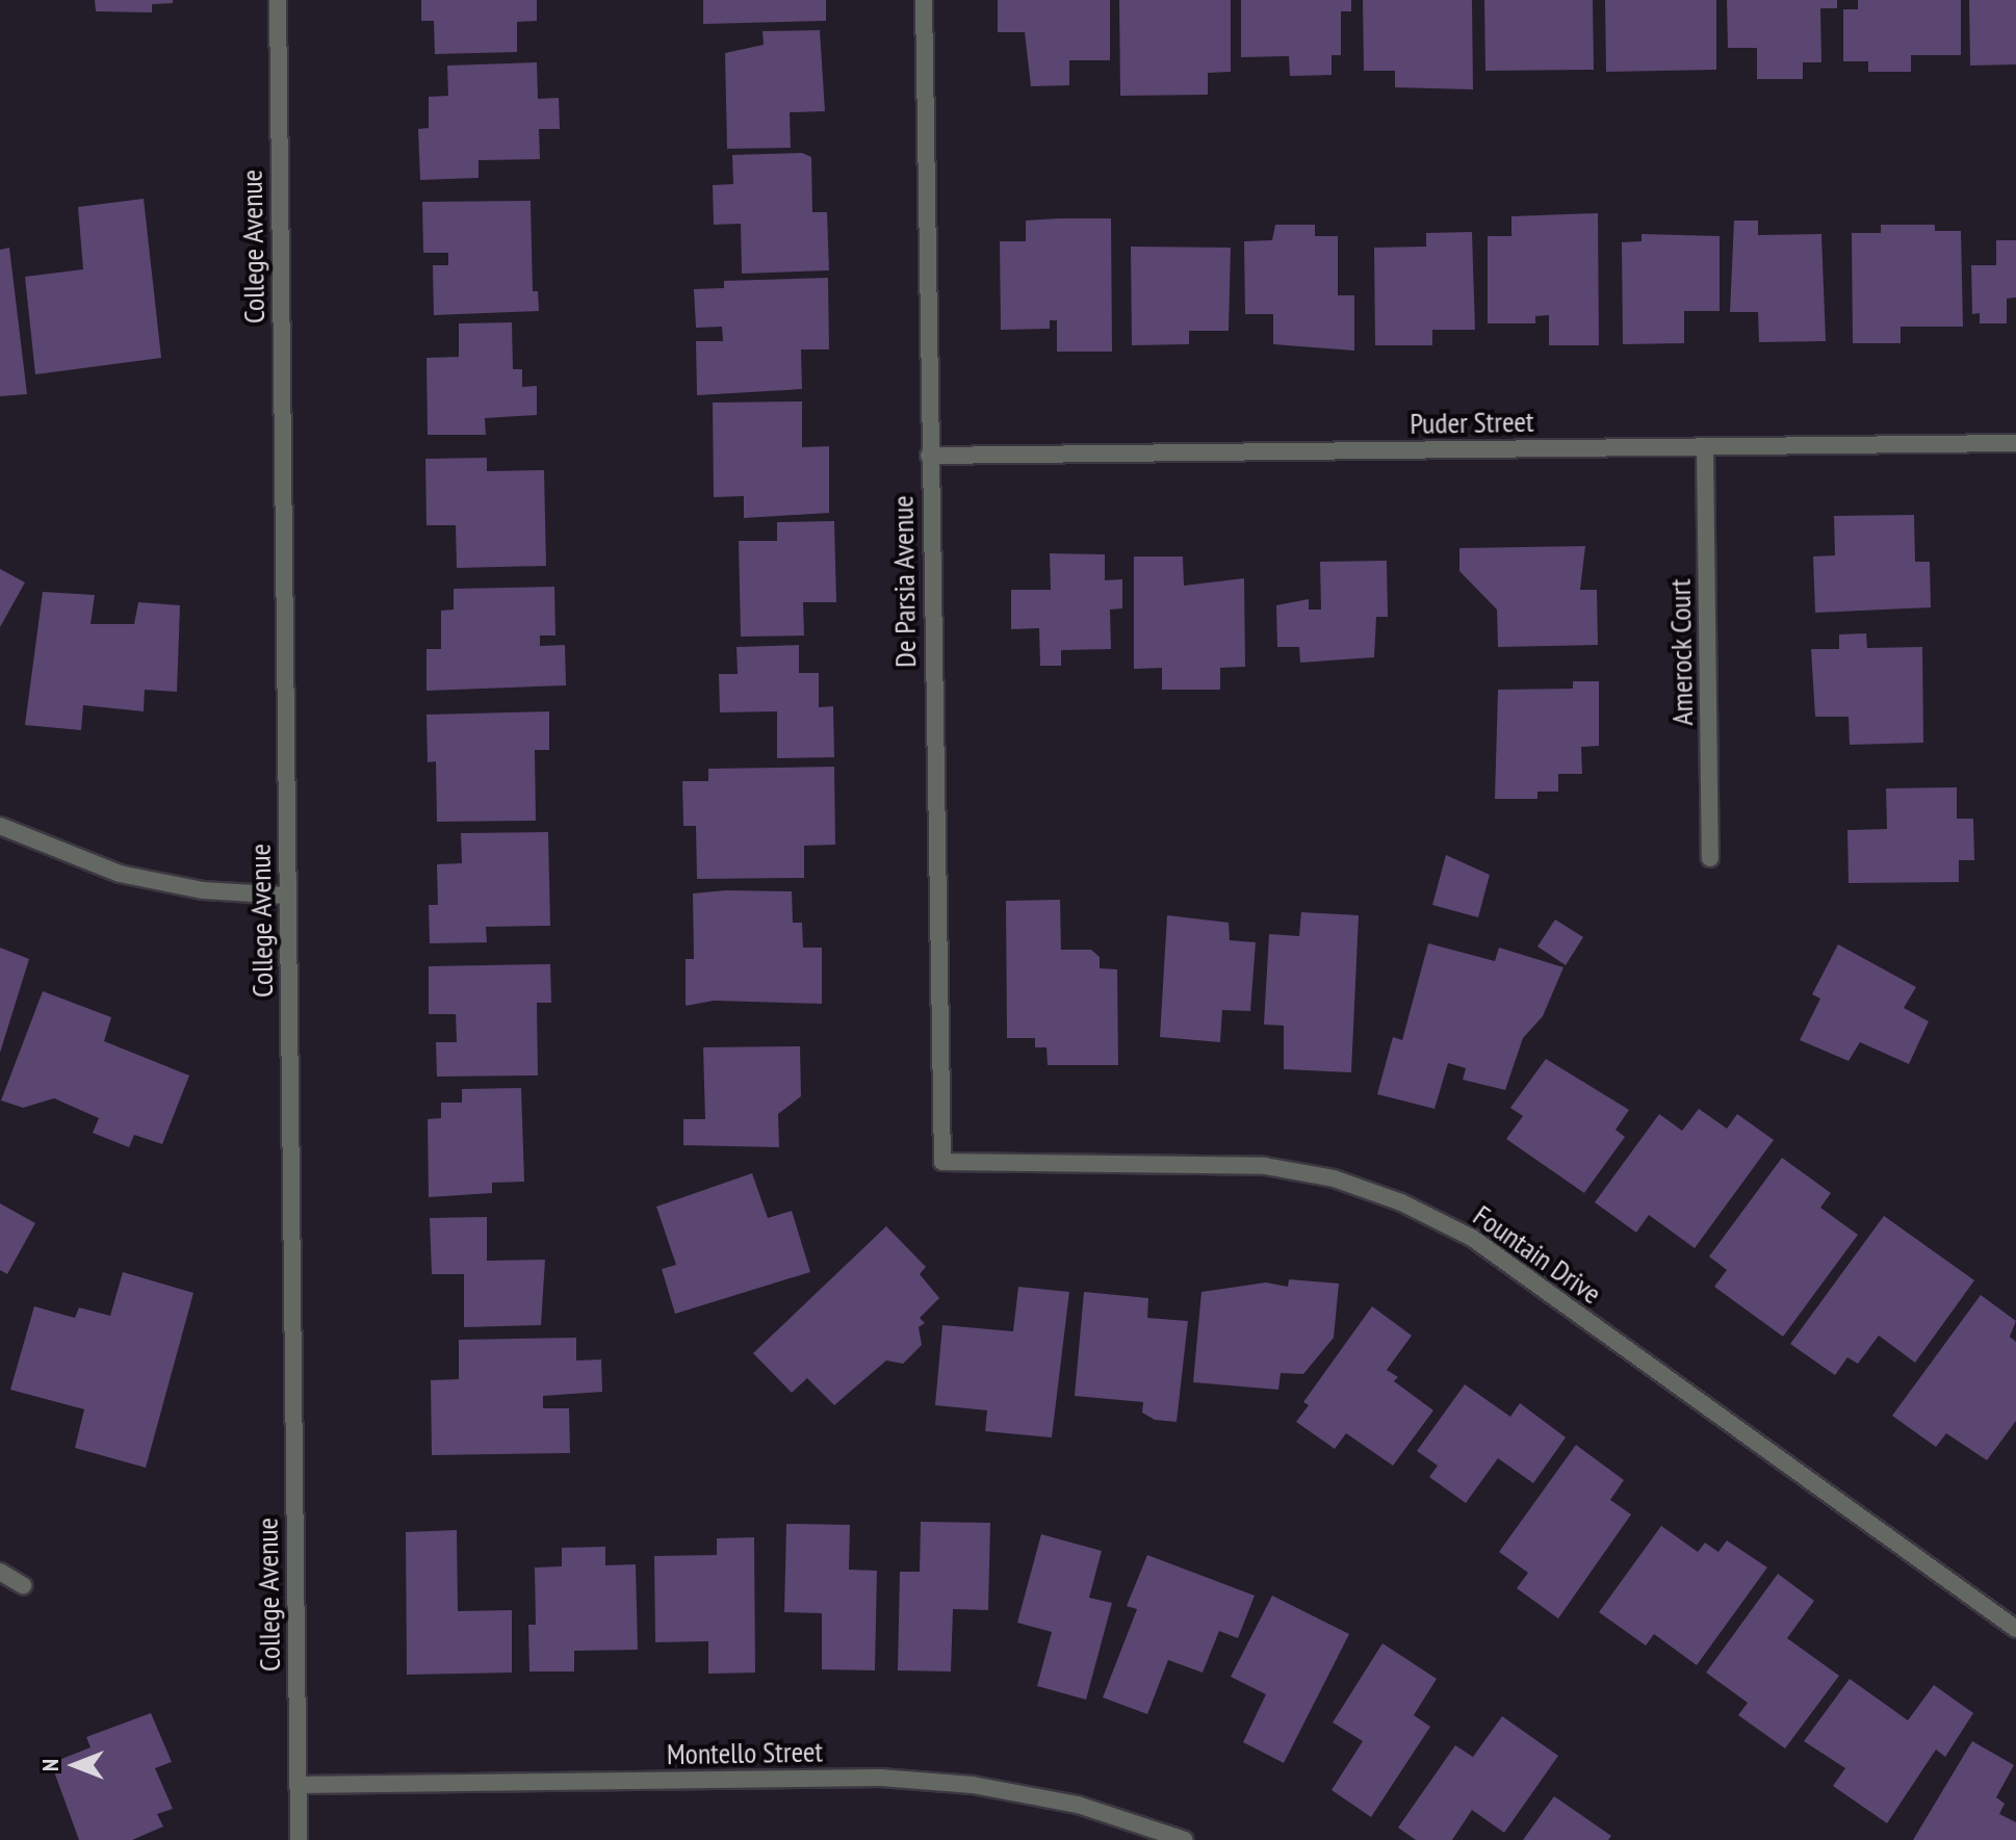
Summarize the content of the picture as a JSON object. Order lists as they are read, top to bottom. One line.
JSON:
{"streets":{"street":["College Avenue","Puder Street","De Parsia Avenue","Amerock Court","Fountain Drive","Montello Street"]},"crossings":[["College Avenue","Montello Street"],["Puder Street","De Parsia Avenue"],["Puder Street","Amerock Court"],["De Parsia Avenue","Fountain Drive"]],"north":"left"}
